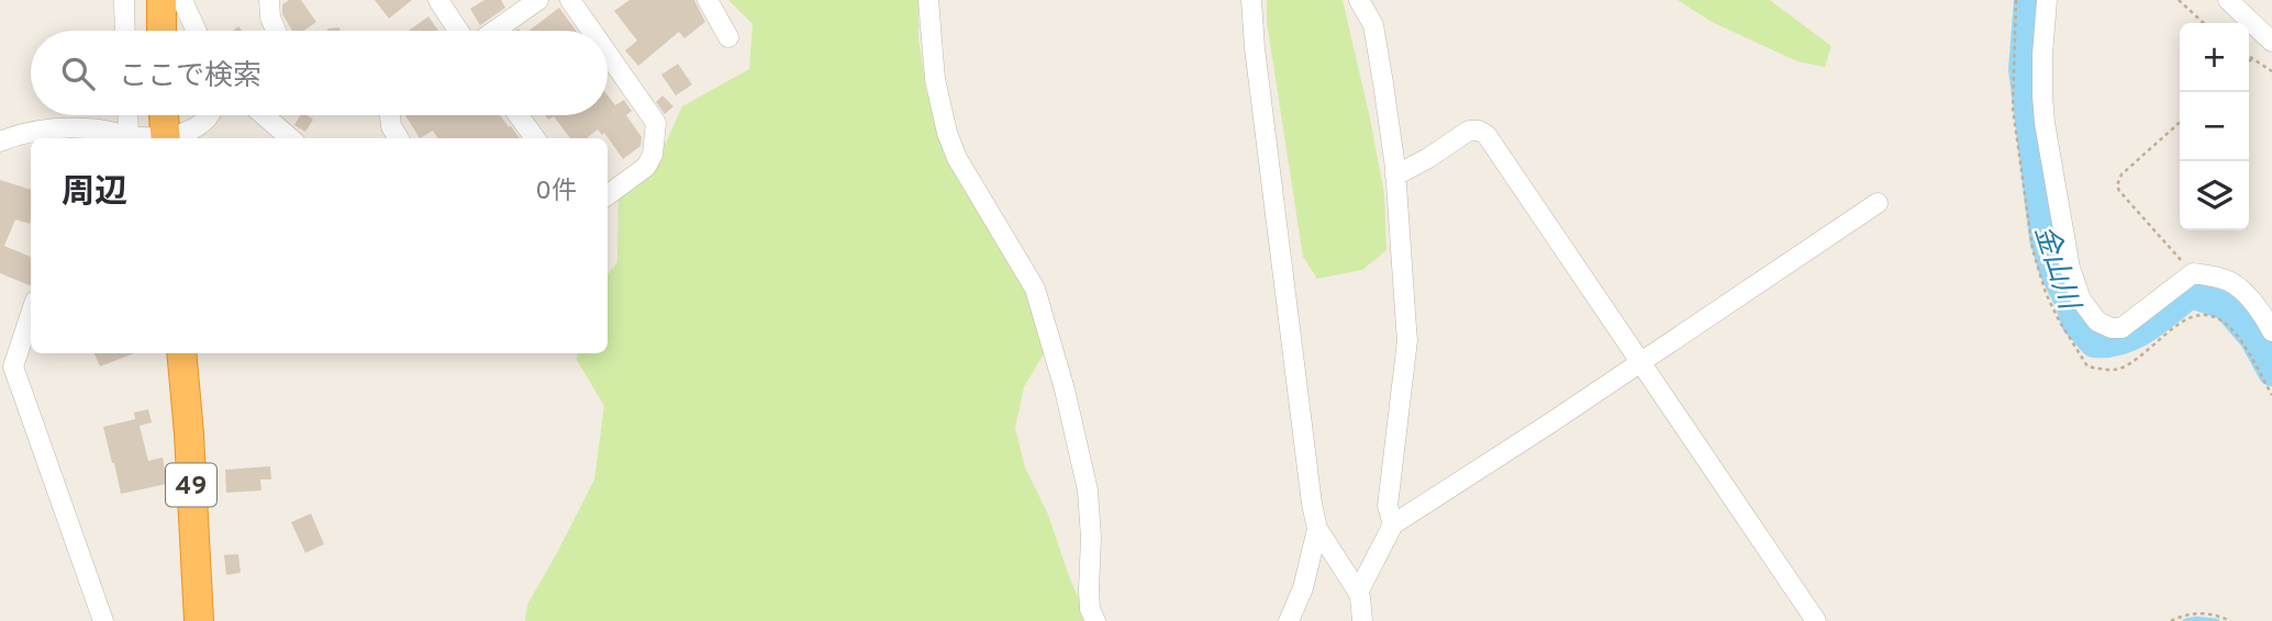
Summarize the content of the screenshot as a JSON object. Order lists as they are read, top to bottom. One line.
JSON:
{"streets":{"highway":["49"]},"water":["金山川"],"page":{"map_buttons":["+","−"],"search":"ここで検索","heading":["周辺","0件"]}}
